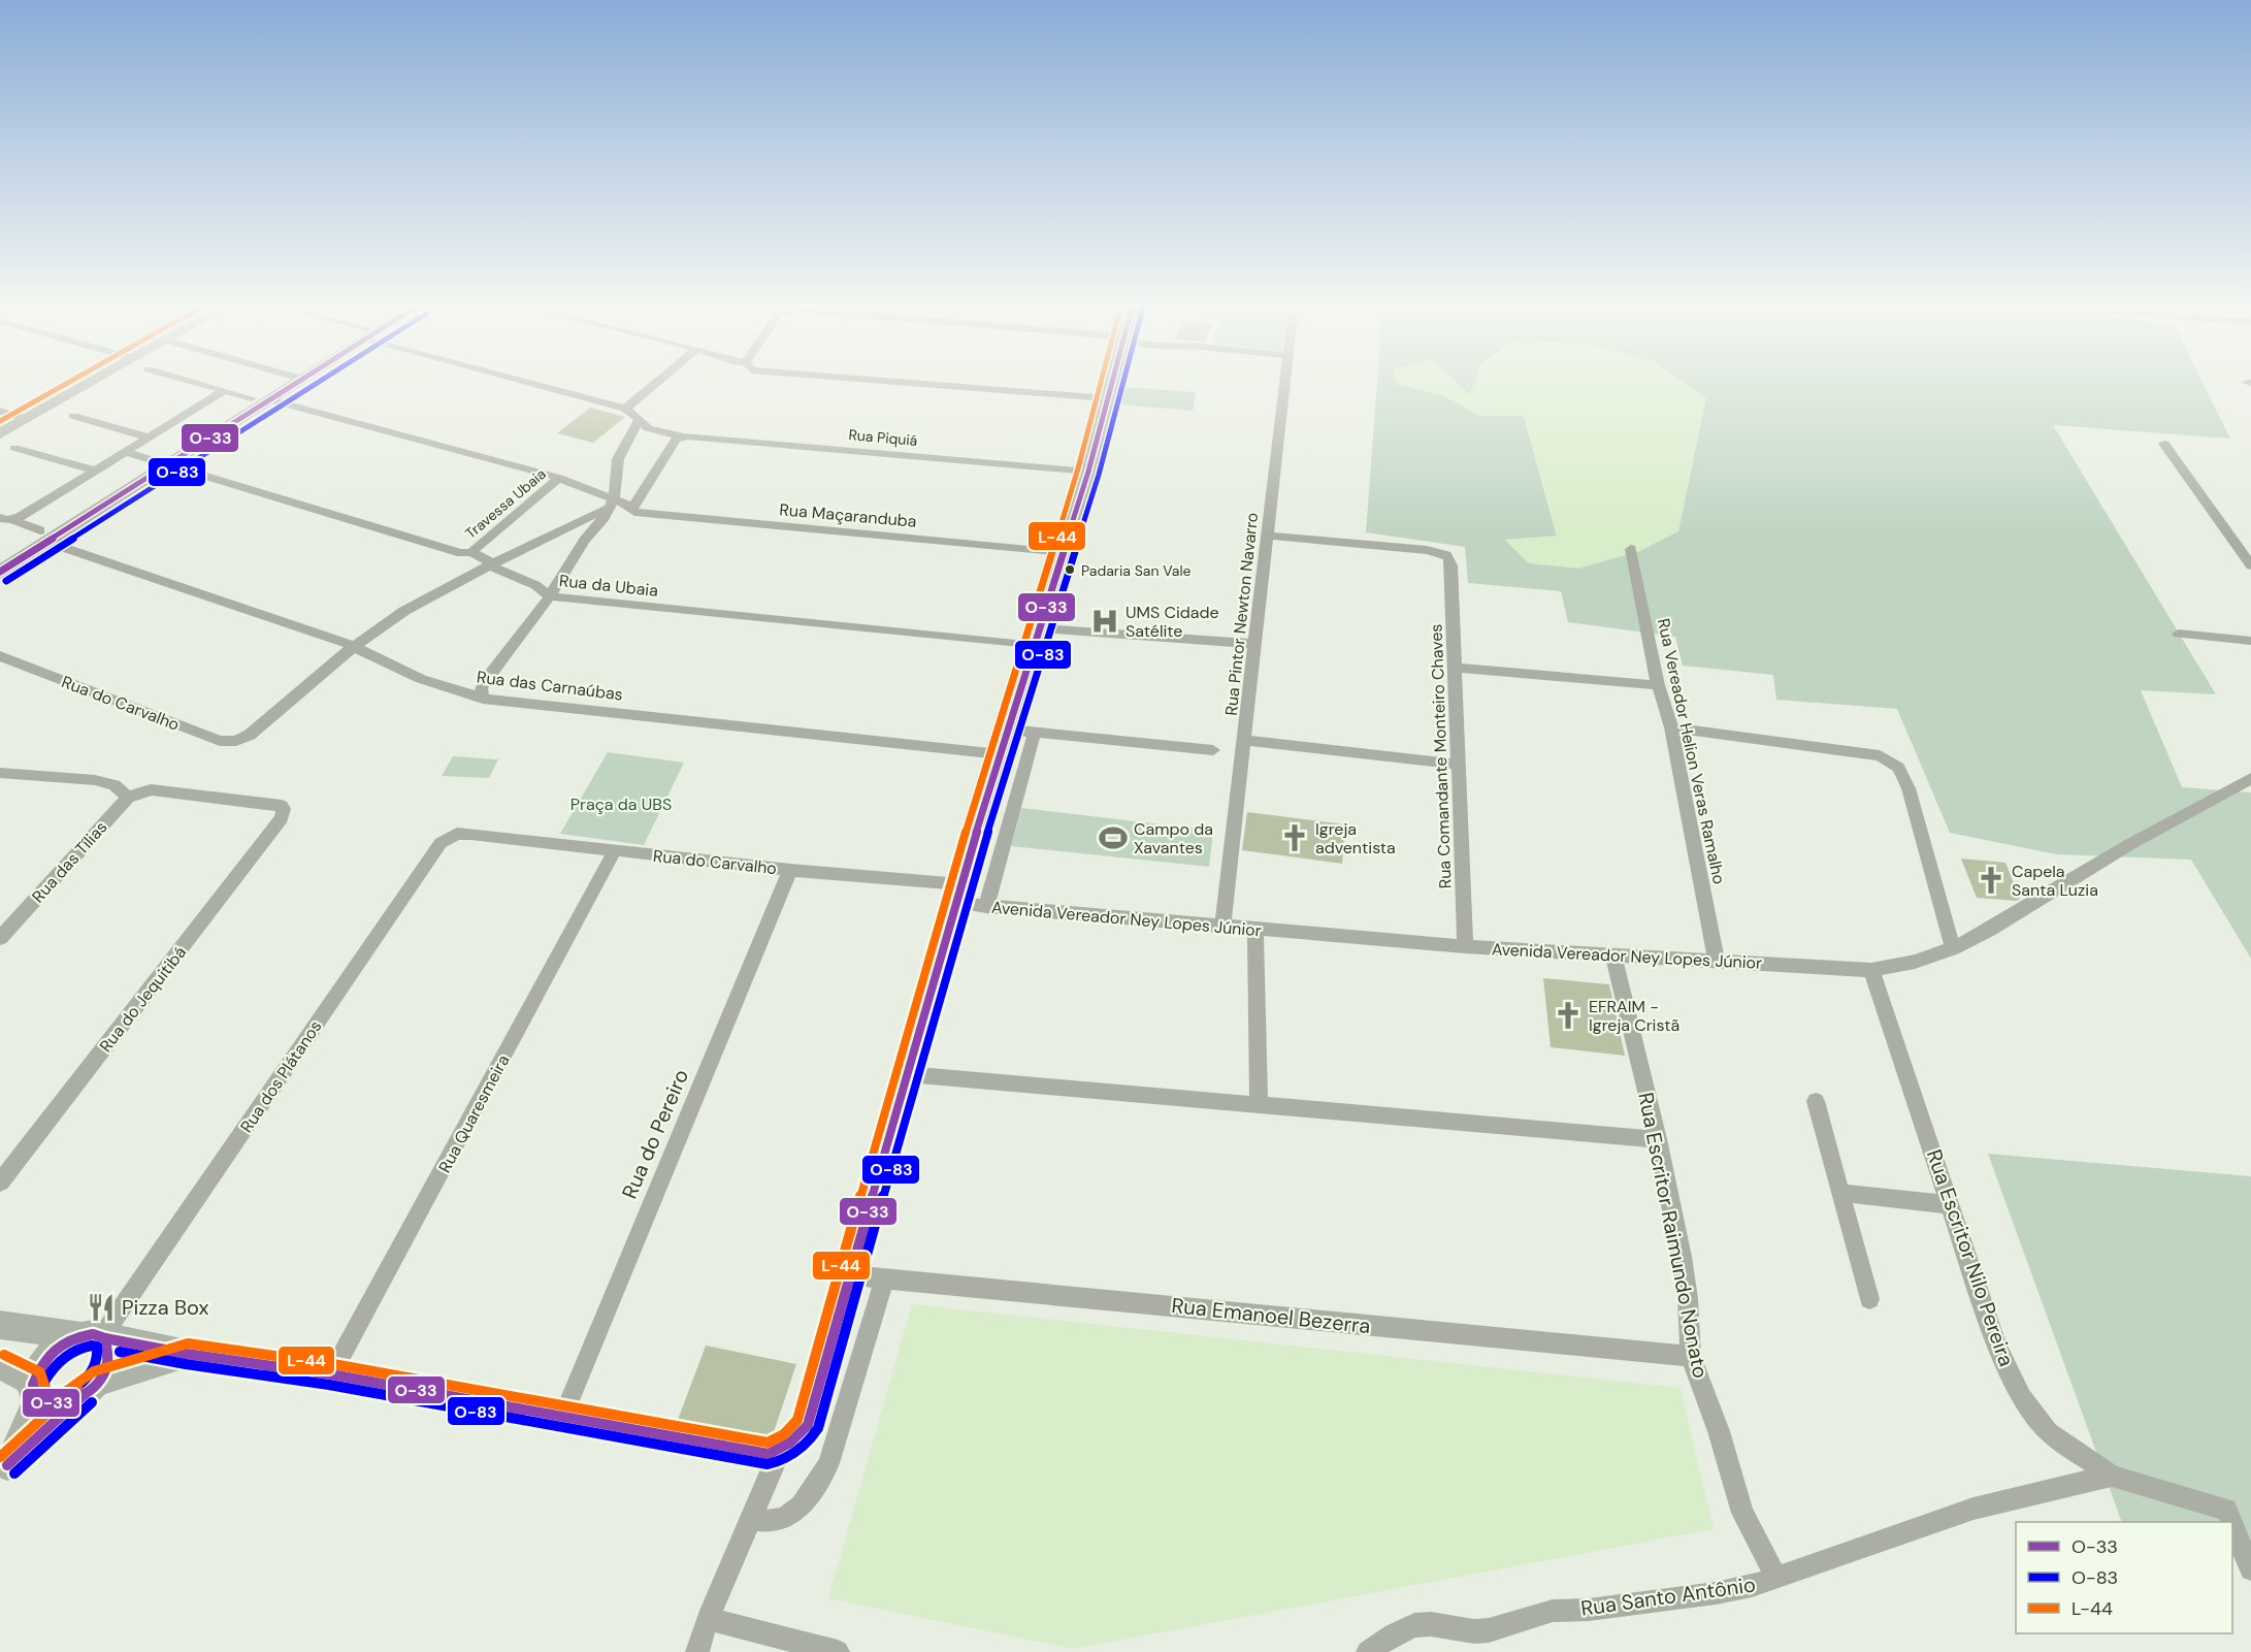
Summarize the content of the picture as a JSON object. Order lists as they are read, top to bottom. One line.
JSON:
{"streets":{"street":["Rua Piquiá","Travessa Ubaia","Rua Maçaranduba","Rua da Ubaia","Rua Pintor Newton Navarro","Rua das Carnaúbas","Rua do Carvalho","Rua Vereador Helion Veras Ramalho","Rua Comandante Monteiro Chaves","Rua das Tílias","Avenida Vereador Ney Lopes Júnior","Rua do Jequitibá","Rua dos Plátanos","Rua Quaresmeira","Rua do Pereiro","Rua Escritor Raimundo Nonato","Rua Escritor Nilo Pereira","Rua Emanoel Bezerra","Rua Santo Antônio"]},"crossings":[["Travessa Ubaia","Rua Maçaranduba"],["Travessa Ubaia","Rua da Ubaia"],["Rua da Ubaia","Rua Pintor Newton Navarro"],["Rua Pintor Newton Navarro","Rua Comandante Monteiro Chaves"],["Rua Pintor Newton Navarro","Avenida Vereador Ney Lopes Júnior"],["Rua das Carnaúbas","Rua do Carvalho"],["Rua do Carvalho","Avenida Vereador Ney Lopes Júnior"],["Rua do Carvalho","Rua dos Plátanos"],["Rua do Carvalho","Rua Quaresmeira"],["Rua do Carvalho","Rua do Pereiro"],["Rua Vereador Helion Veras Ramalho","Avenida Vereador Ney Lopes Júnior"],["Rua Comandante Monteiro Chaves","Avenida Vereador Ney Lopes Júnior"],["Rua das Tílias","Rua do Jequitibá"],["Avenida Vereador Ney Lopes Júnior","Rua Escritor Raimundo Nonato"],["Avenida Vereador Ney Lopes Júnior","Rua Escritor Nilo Pereira"],["Rua Escritor Raimundo Nonato","Rua Emanoel Bezerra"],["Rua Escritor Raimundo Nonato","Rua Santo Antônio"],["Rua Escritor Nilo Pereira","Rua Santo Antônio"]],"parks":["Praça da UBS"],"places":{"other":["Padaria San Vale"],"hospital":["UMS Cidade Satélite"],"sports":["Campo da Xavantes"],"church":["Igreja adventista","Capela Santa Luzia","EFRAIM - Igreja Cristã"],"restaurant":["Pizza Box"]},"lines":["transit line O-33","transit line O-83","transit line L-44"],"legend":["O-33","O-83","L-44"]}
